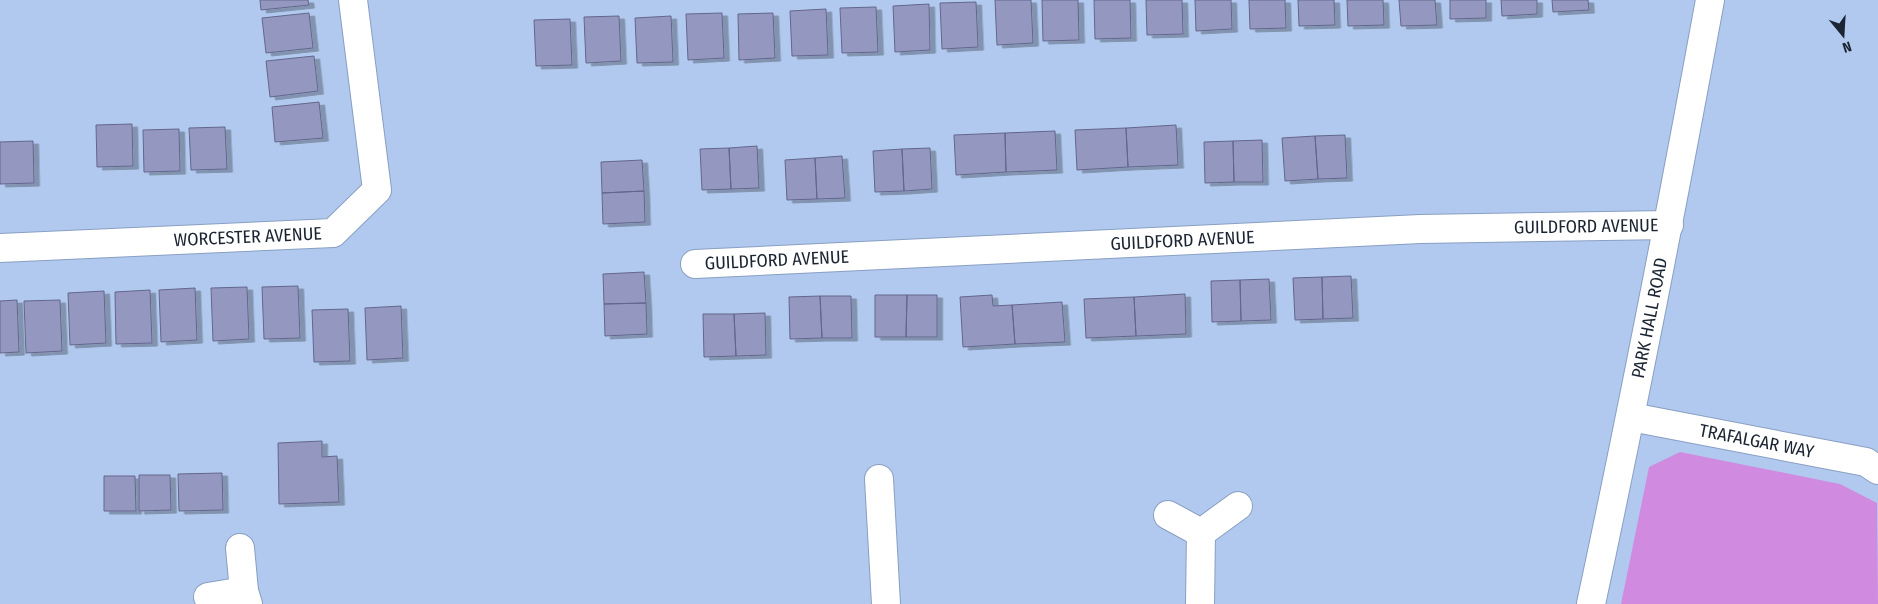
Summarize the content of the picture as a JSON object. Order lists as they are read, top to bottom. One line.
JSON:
{"streets":{"street":["GUILDFORD AVENUE","WORCESTER AVENUE","PARK HALL ROAD","TRAFALGAR WAY"]},"crossings":[["GUILDFORD AVENUE","PARK HALL ROAD"],["PARK HALL ROAD","TRAFALGAR WAY"]],"north":"bottom"}
